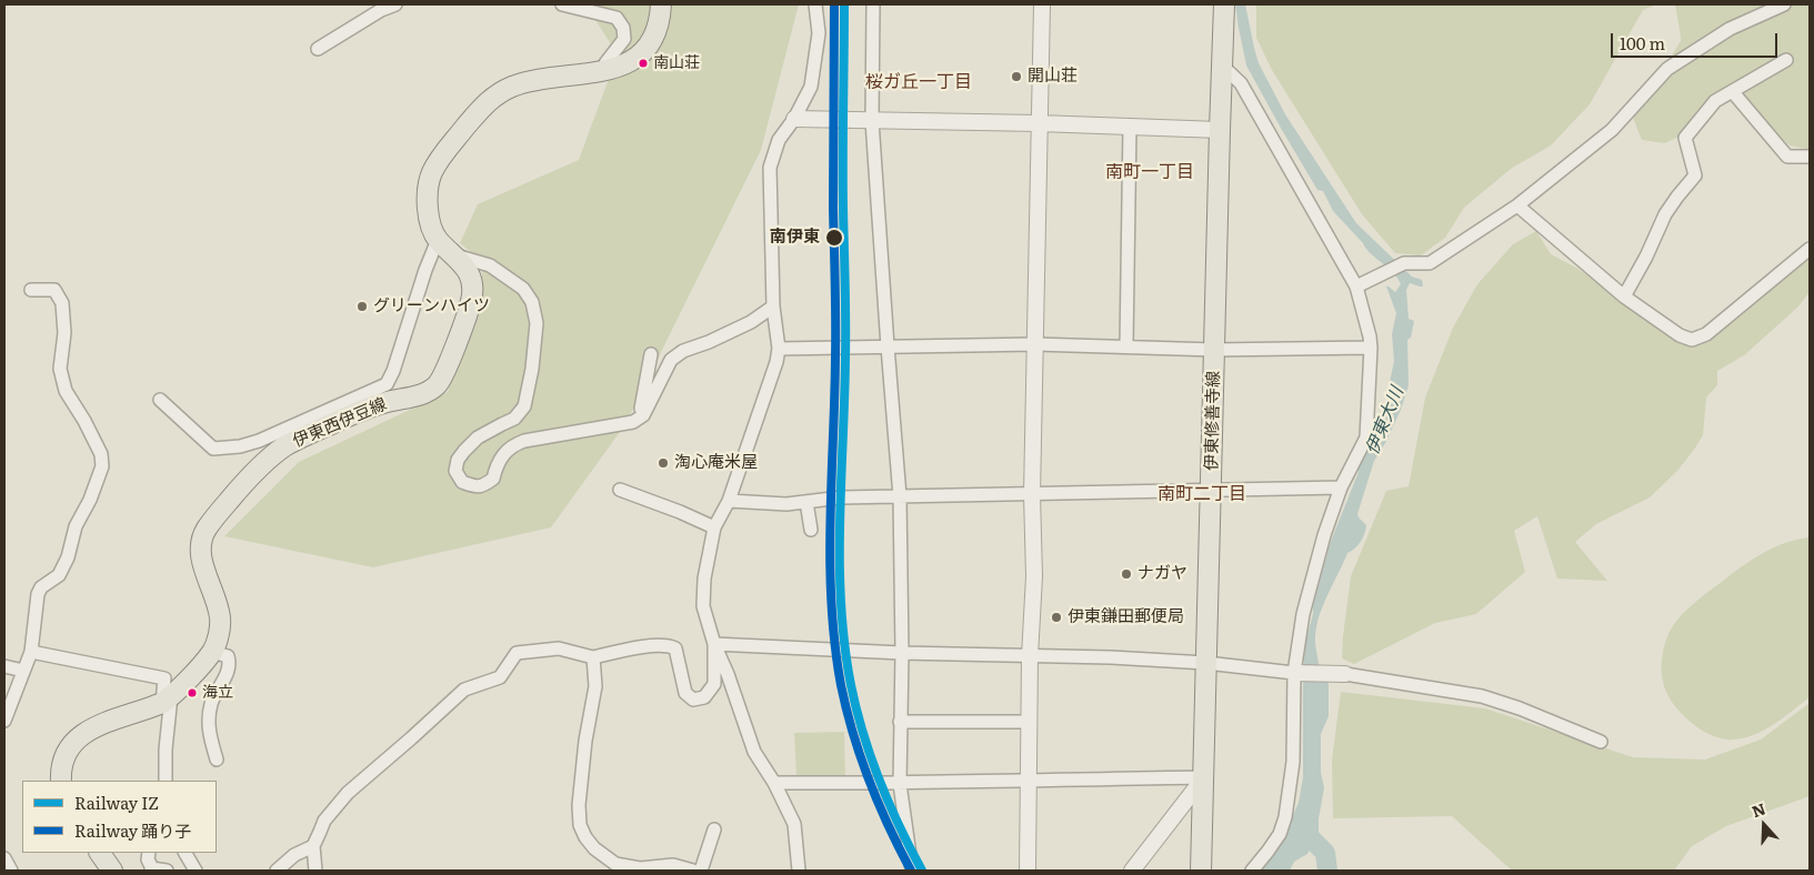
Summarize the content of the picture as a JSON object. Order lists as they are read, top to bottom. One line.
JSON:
{"streets":{"main road":["伊東修善寺線","伊東西伊豆線"]},"districts":["桜ガ丘一丁目","南町一丁目","南町二丁目"],"water":["伊東大川"],"places":["南山荘","開山荘","南伊東","グリーンハイツ","淘心庵米屋","ナガヤ","伊東鎌田郵便局","海立"],"lines":["rail line IZ","rail line 踊り子"],"legend":["Railway IZ","Railway 踊り子"],"scale_bar":"100 m","north":"top"}
